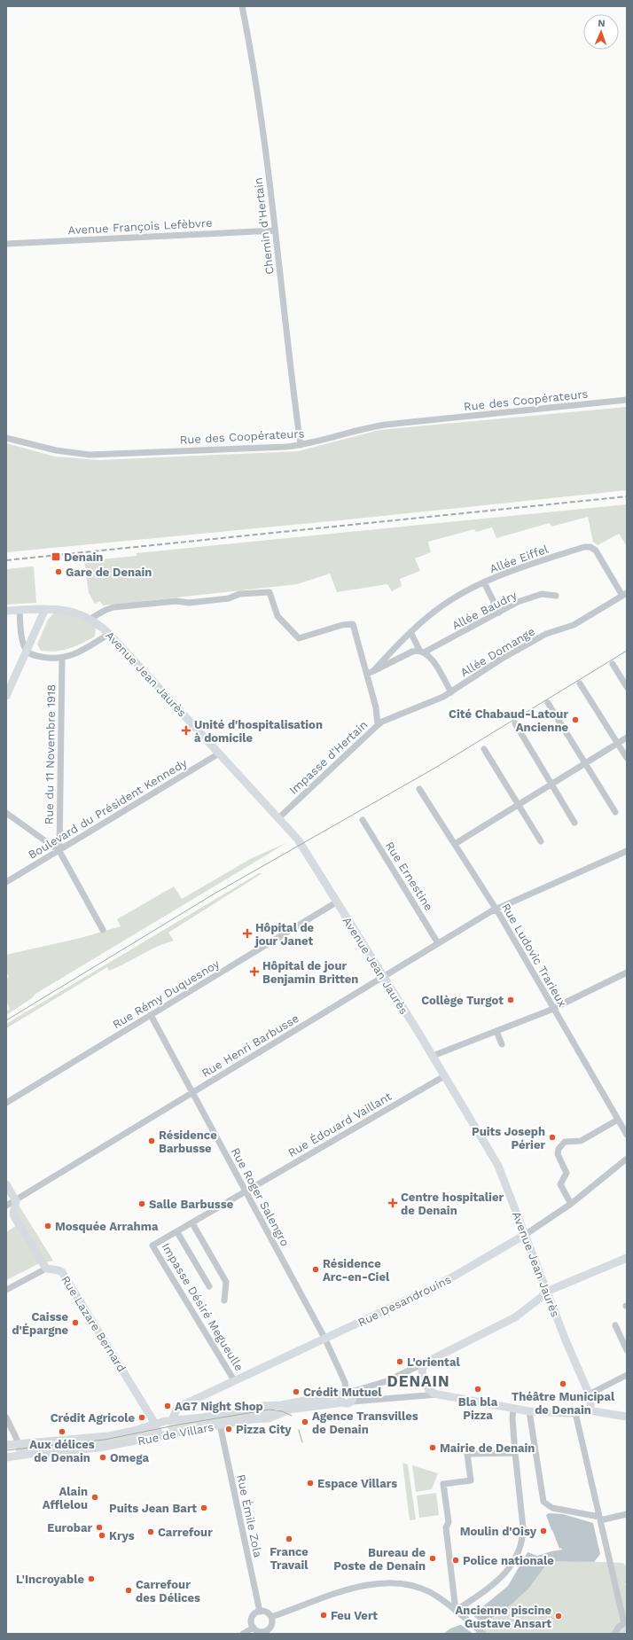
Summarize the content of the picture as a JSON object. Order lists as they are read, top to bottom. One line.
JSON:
{"streets":{"street":["Avenue François Lefèbvre","Chemin d'Hertain","Rue des Coopérateurs","Allée Eiffel","Allée Baudry","Allée Domange","Avenue Jean Jaurès","Rue du 11 Novembre 1918","Impasse d'Hertain","Boulevard du Président Kennedy","Rue Ernestine","Rue Ludovic Trarieux","Rue Rémy Duquesnoy","Rue Henri Barbusse","Rue Édouard Vaillant","Rue Roger Salengro","Rue Desandrouins","Impasse Désiré Megueulle","Rue Lazare Bernard","Rue de Villars","Rue Émile Zola"]},"crossings":[["Avenue François Lefèbvre","Chemin d'Hertain"],["Chemin d'Hertain","Rue des Coopérateurs"],["Allée Eiffel","Allée Baudry"],["Allée Eiffel","Allée Domange"],["Allée Eiffel","Impasse d'Hertain"],["Allée Baudry","Impasse d'Hertain"],["Allée Domange","Impasse d'Hertain"],["Avenue Jean Jaurès","Impasse d'Hertain"],["Avenue Jean Jaurès","Boulevard du Président Kennedy"],["Avenue Jean Jaurès","Rue Rémy Duquesnoy"],["Avenue Jean Jaurès","Rue Henri Barbusse"],["Avenue Jean Jaurès","Rue Édouard Vaillant"],["Avenue Jean Jaurès","Rue Desandrouins"],["Rue du 11 Novembre 1918","Boulevard du Président Kennedy"],["Rue Ernestine","Rue Henri Barbusse"],["Rue Ludovic Trarieux","Rue Henri Barbusse"],["Rue Rémy Duquesnoy","Rue Roger Salengro"],["Rue Henri Barbusse","Rue Roger Salengro"],["Rue Henri Barbusse","Rue Lazare Bernard"],["Rue Édouard Vaillant","Rue Roger Salengro"],["Rue Édouard Vaillant","Impasse Désiré Megueulle"],["Rue Roger Salengro","Rue Desandrouins"],["Rue Roger Salengro","Impasse Désiré Megueulle"],["Rue Roger Salengro","Rue de Villars"],["Rue Desandrouins","Impasse Désiré Megueulle"],["Rue Desandrouins","Rue de Villars"],["Rue Lazare Bernard","Rue de Villars"],["Rue de Villars","Rue Émile Zola"]],"districts":["DENAIN"],"places":{"transit":["Denain"],"other":["Gare de Denain","Cité Chabaud-Latour Ancienne","Collège Turgot","Puits Joseph Périer","Résidence Barbusse","Salle Barbusse","Mosquée Arrahma","Résidence Arc-en-Ciel","Caisse d'Épargne","L'oriental","Théâtre Municipal de Denain","Bla bla Pizza","Crédit Mutuel","AG7 Night Shop","Crédit Agricole","Agence Transvilles de Denain","Pizza City","Aux délices de Denain","Mairie de Denain","Omega","Espace Villars","Alain Afflelou","Puits Jean Bart","Eurobar","Moulin d'Oisy","Carrefour","Krys","France Travail","Bureau de Poste de Denain","Police nationale","L'Incroyable","Carrefour des Délices","Feu Vert","Ancienne piscine Gustave Ansart"],"health":["Unité d'hospitalisation à domicile","Hôpital de jour Janet","Hôpital de jour Benjamin Britten","Centre hospitalier de Denain"]},"north":"top"}
